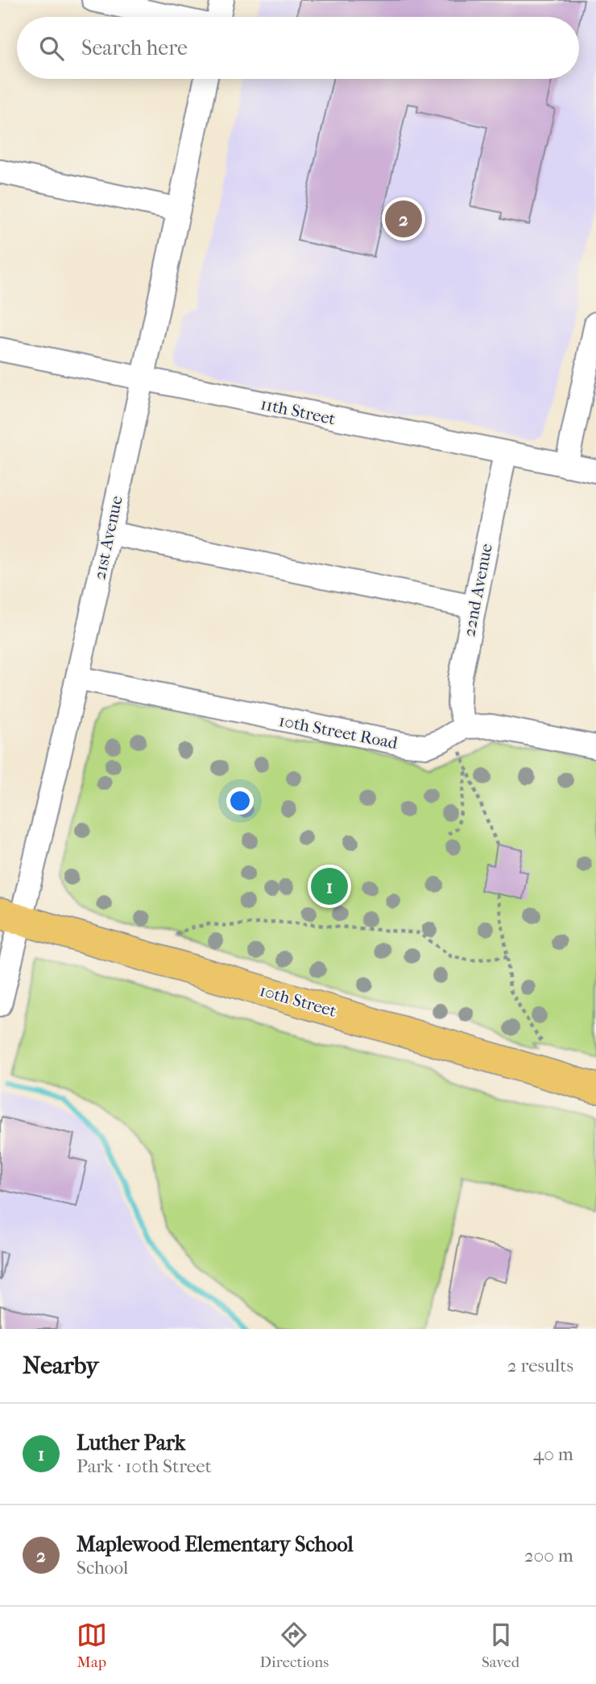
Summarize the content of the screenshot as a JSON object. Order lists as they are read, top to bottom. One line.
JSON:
{"streets":{"main road":["10th Street"],"street":["11th Street","21st Avenue","22nd Avenue","10th Street Road"]},"crossings":[["11th Street","21st Avenue"],["11th Street","22nd Avenue"],["21st Avenue","10th Street Road"],["21st Avenue","10th Street"],["22nd Avenue","10th Street Road"]],"page":{"search":"Search here","pins":["2","1"],"heading":["Nearby","2 results"],"list":[{"mark":"1","name":"Luther Park","note":"Park · 10th Street","value":"40 m"},{"mark":"2","name":"Maplewood Elementary School","note":"School","value":"200 m"}],"nav":["Map","Directions","Saved"]}}
